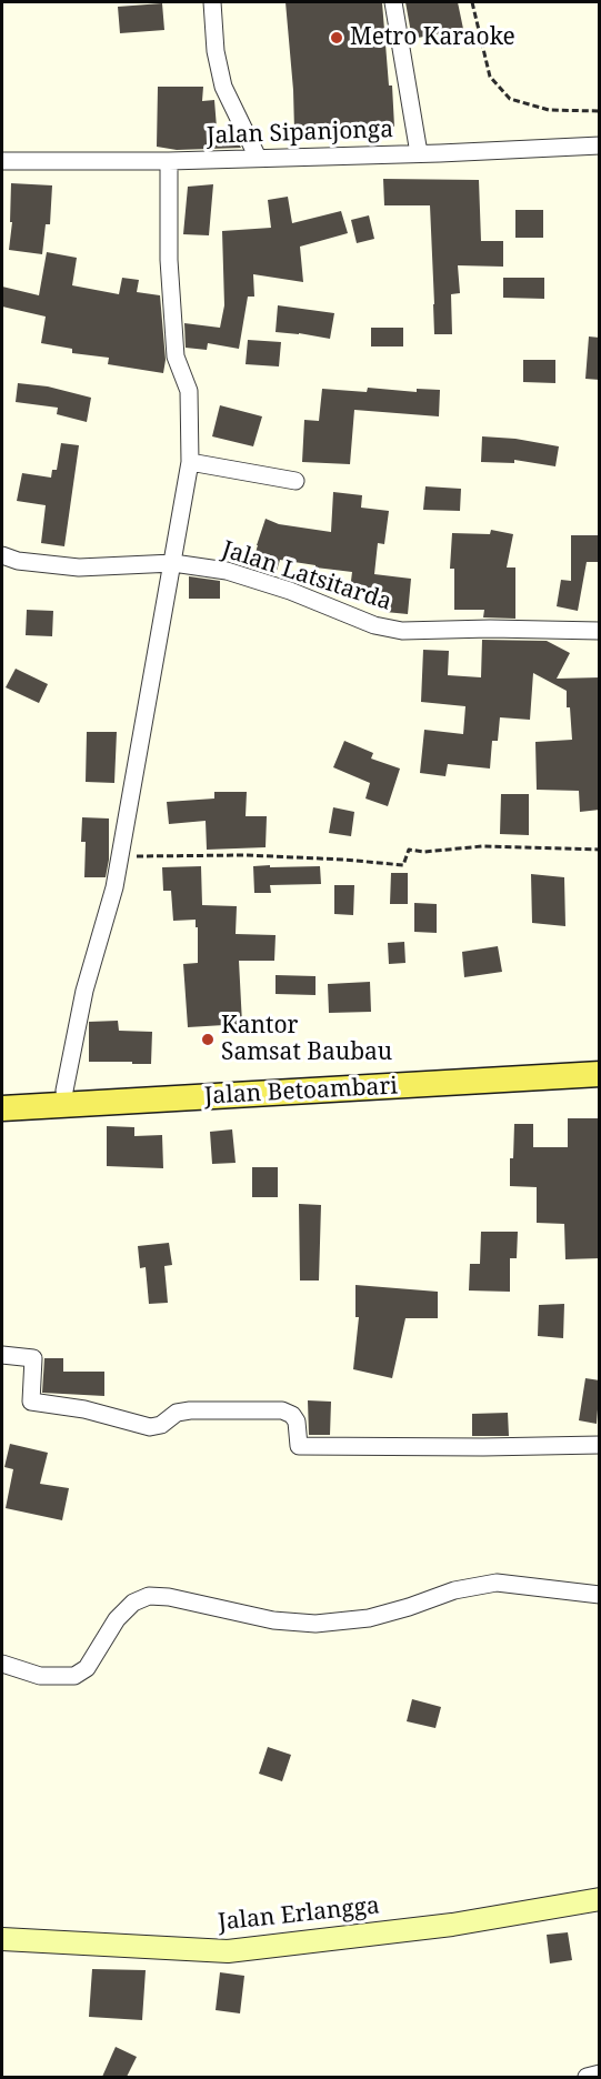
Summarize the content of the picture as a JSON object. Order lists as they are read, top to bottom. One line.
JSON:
{"streets":{"main road":["Jalan Betoambari"],"street":["Jalan Sipanjonga","Jalan Latsitarda","Jalan Erlangga"]},"places":["Metro Karaoke","Kantor Samsat Baubau"]}
